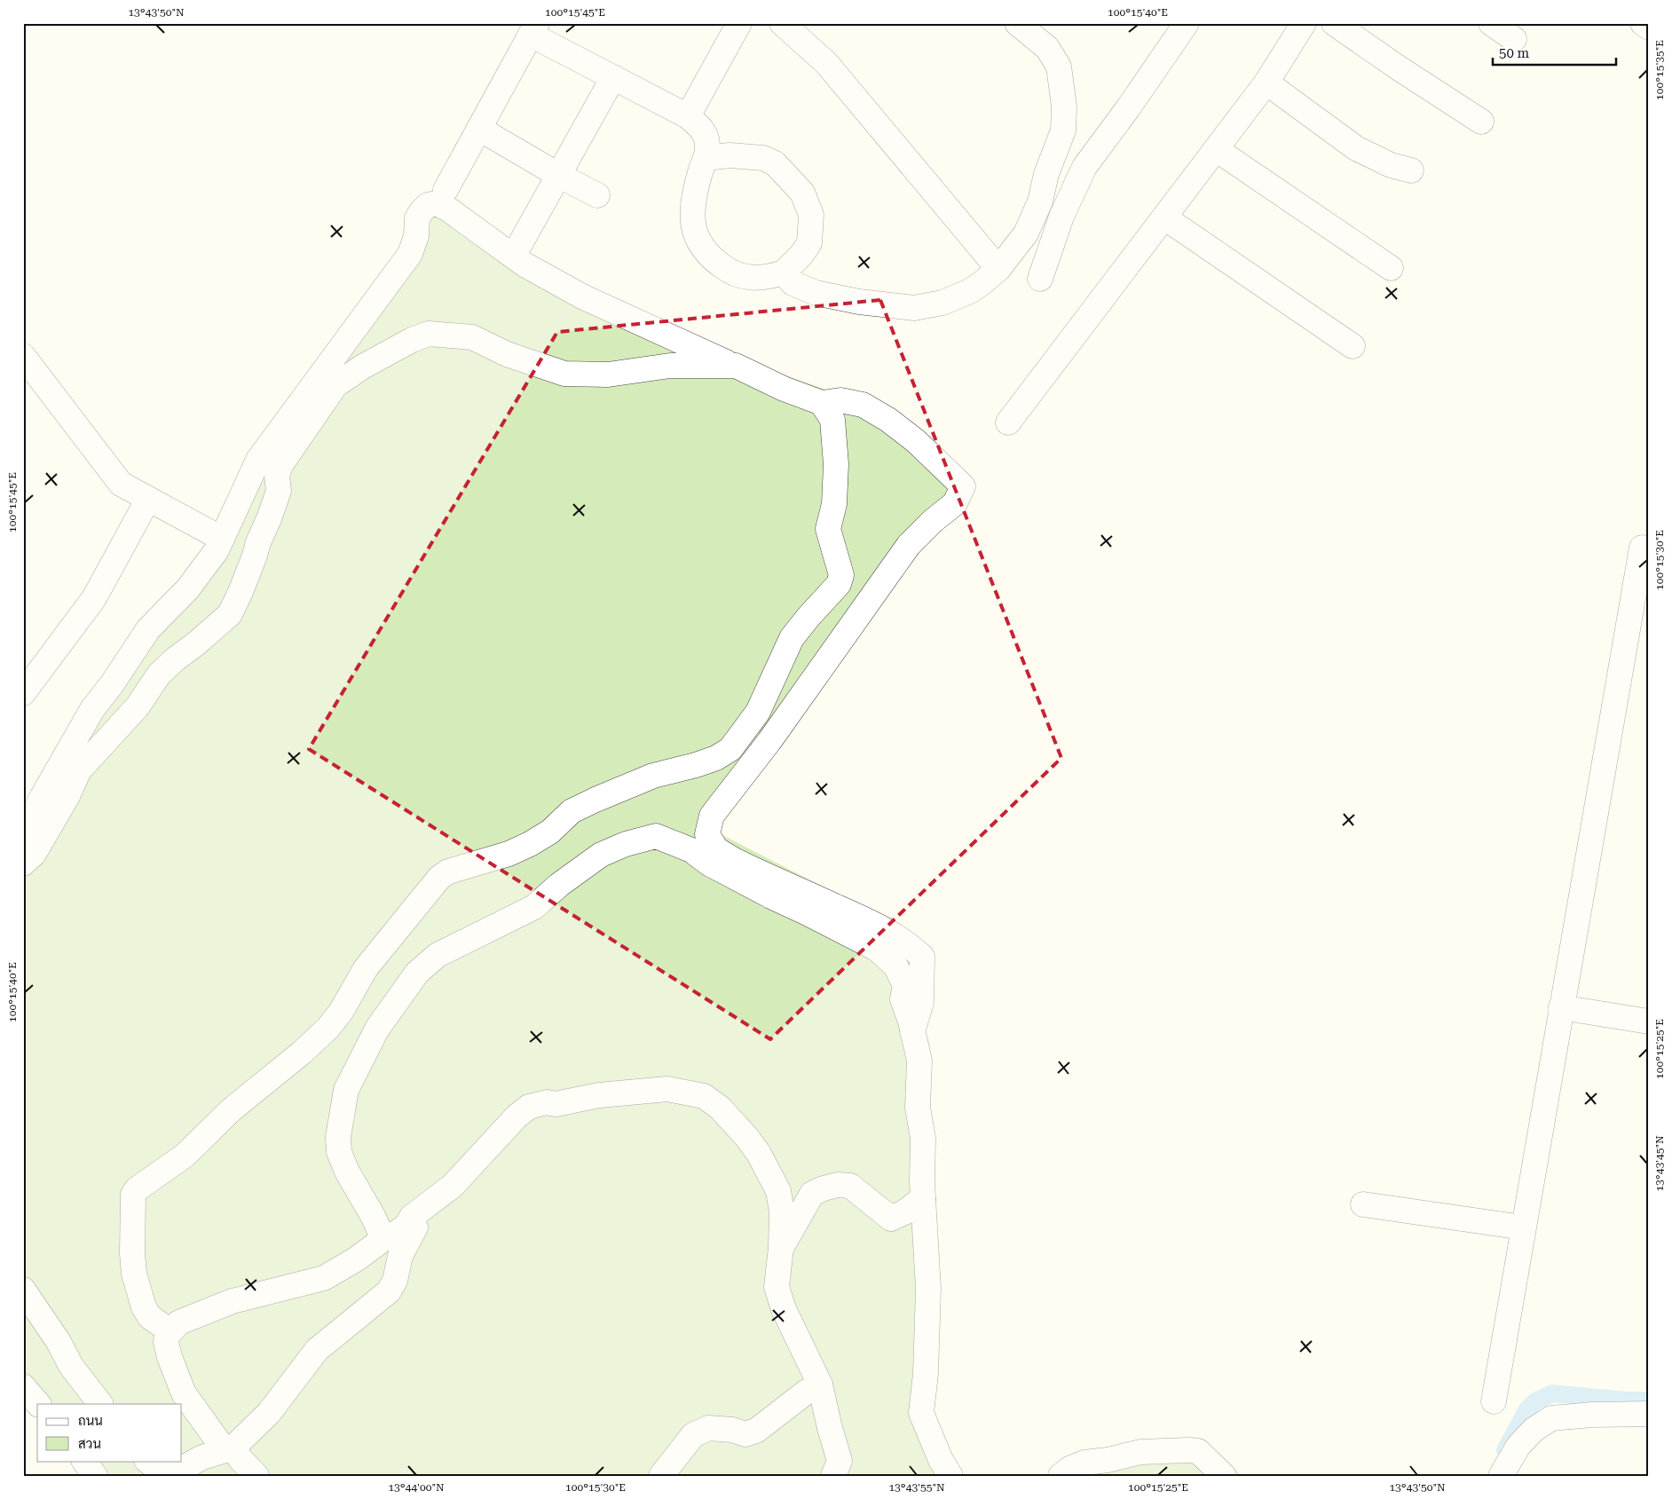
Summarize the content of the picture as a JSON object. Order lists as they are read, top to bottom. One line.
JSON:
{"legend":["ถนน","สวน"],"scale_bar":"50 m","coordinates":["13°43'50\"N","100°15'45\"E","100°15'40\"E","100°15'35\"E","100°15'30\"E","100°15'25\"E","13°43'45\"N","13°44'00\"N","13°43'55\"N"]}
